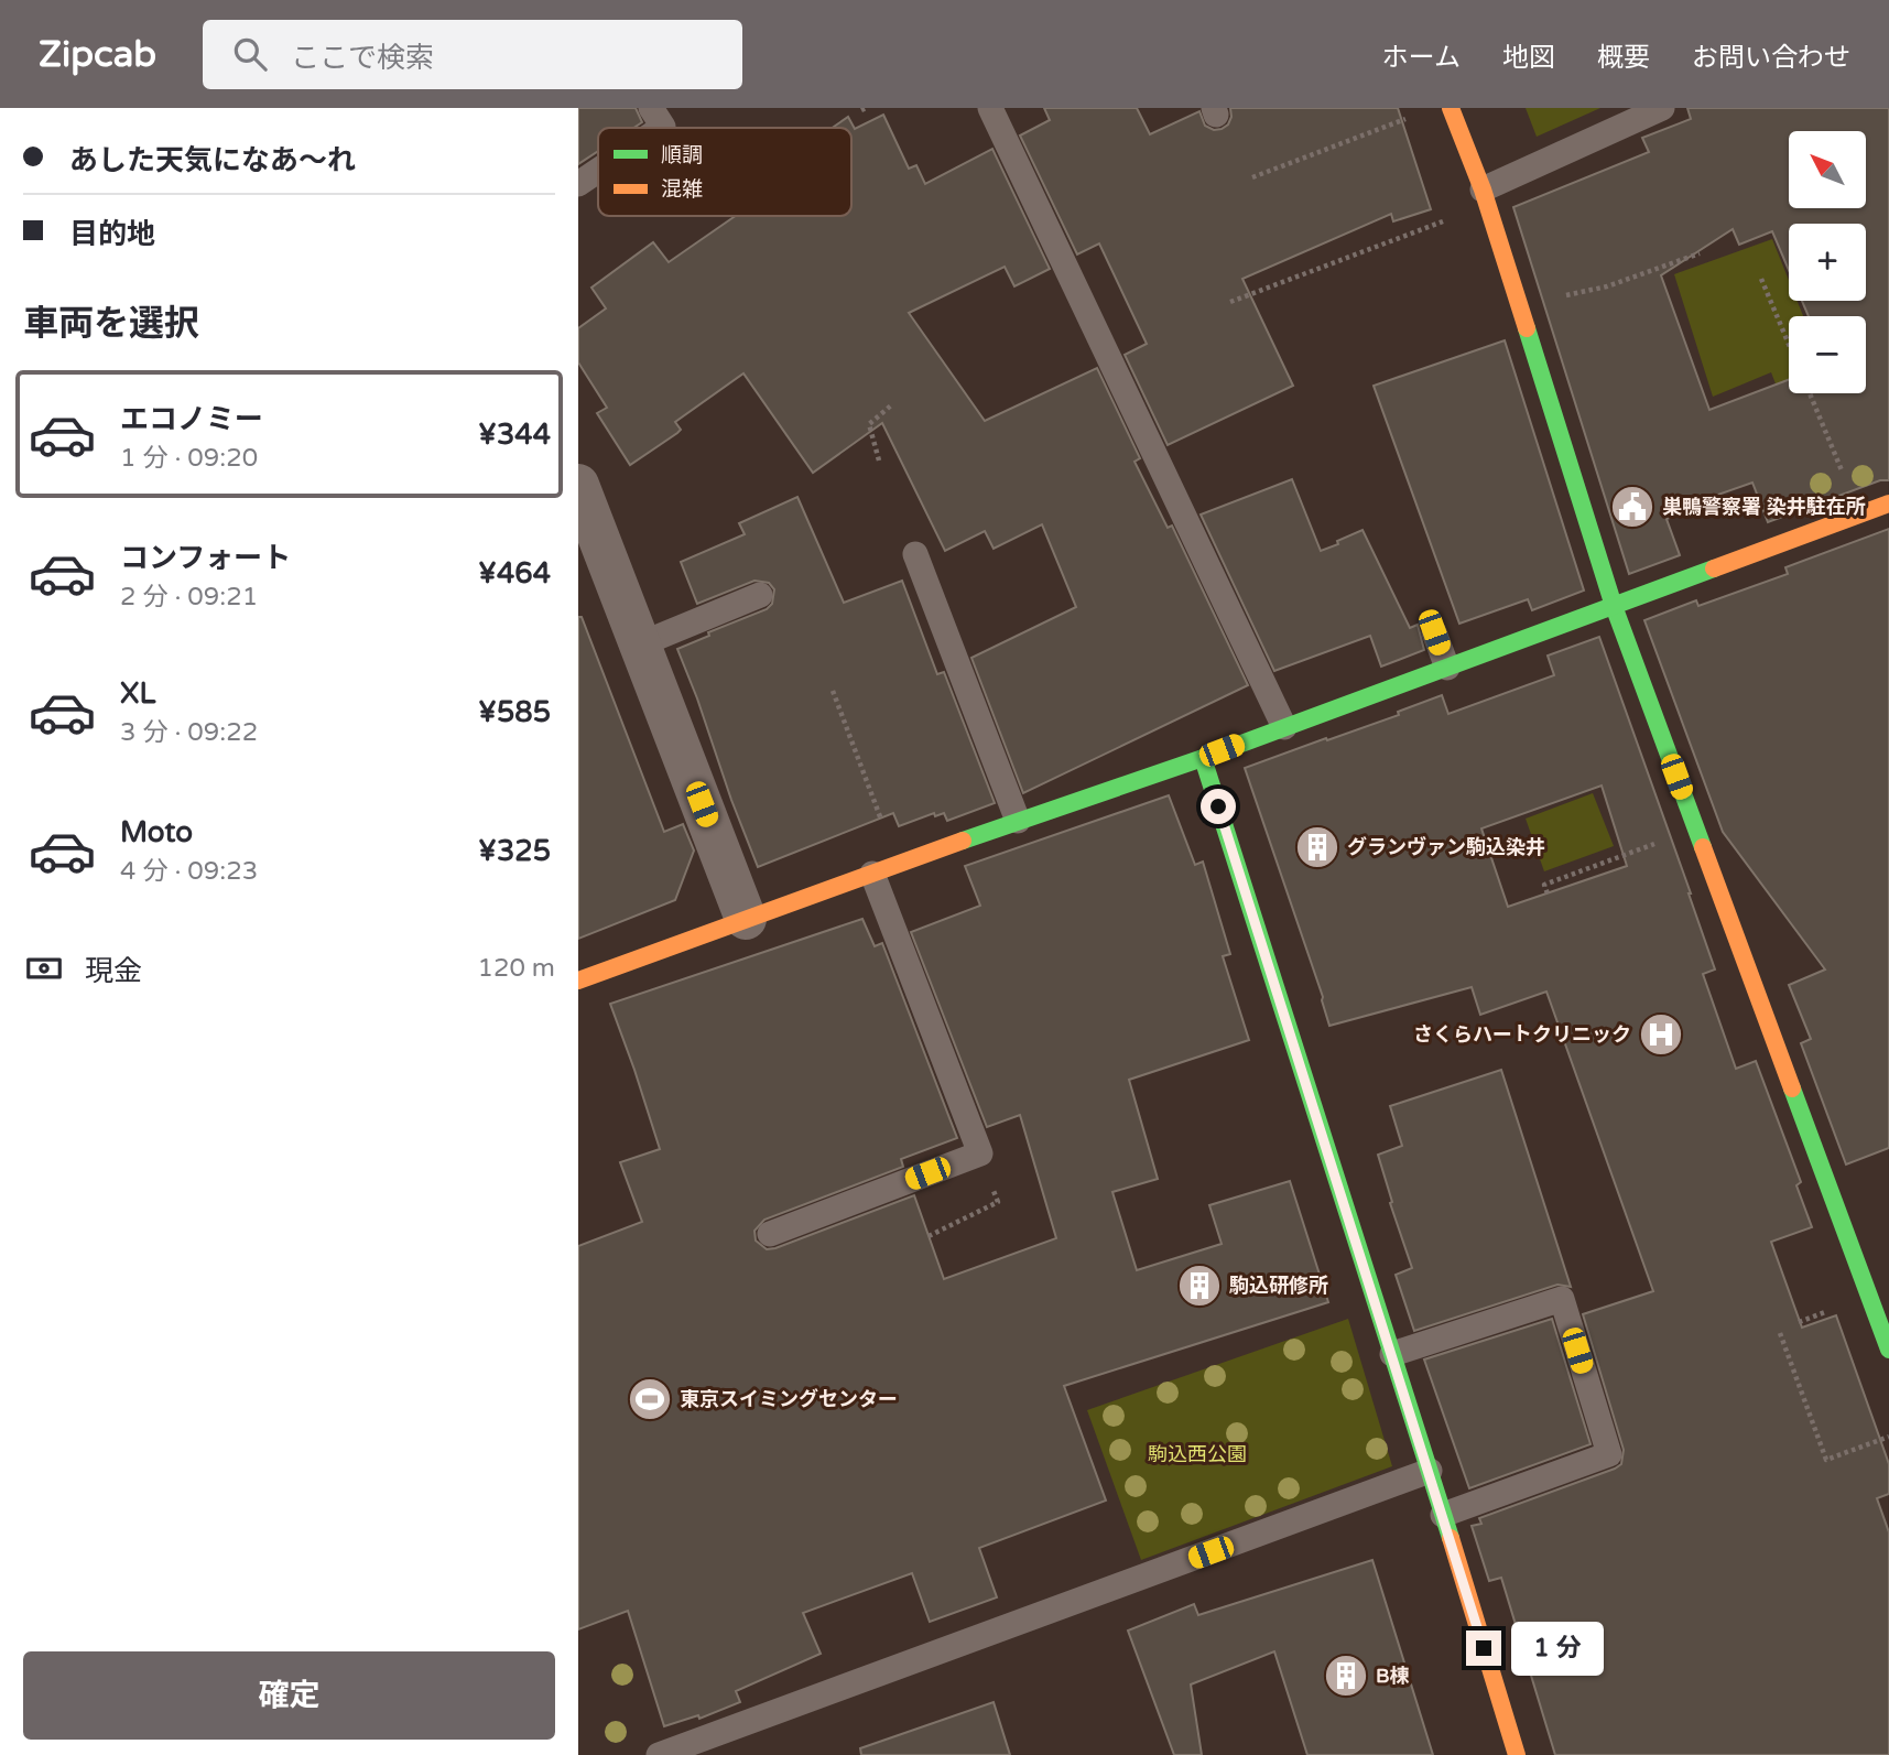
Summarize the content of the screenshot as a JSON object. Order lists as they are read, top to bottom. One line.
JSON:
{"parks":["駒込西公園"],"places":{"public building":["巣鴨警察署 染井駐在所"],"building":["グランヴァン駒込染井","駒込研修所","B棟"],"hospital":["さくらハートクリニック"],"sports":["東京スイミングセンター"]},"legend":["順調","混雑"],"north":"top left","page":{"header":"Zipcab","search":"ここで検索","nav":["ホーム","地図","概要","お問い合わせ"],"banner":["あした天気になあ〜れ","目的地"],"map_buttons":["+","−"],"heading":"車両を選択","list":[{"name":"エコノミー","note":"1 分 · 09:20","value":"¥344"},{"name":"コンフォート","note":"2 分 · 09:21","value":"¥464"},{"name":"XL","note":"3 分 · 09:22","value":"¥585"},{"name":"Moto","note":"4 分 · 09:23","value":"¥325"}],"pay":["現金","120 m"],"bubble":"1 分","buttons":"確定"}}
